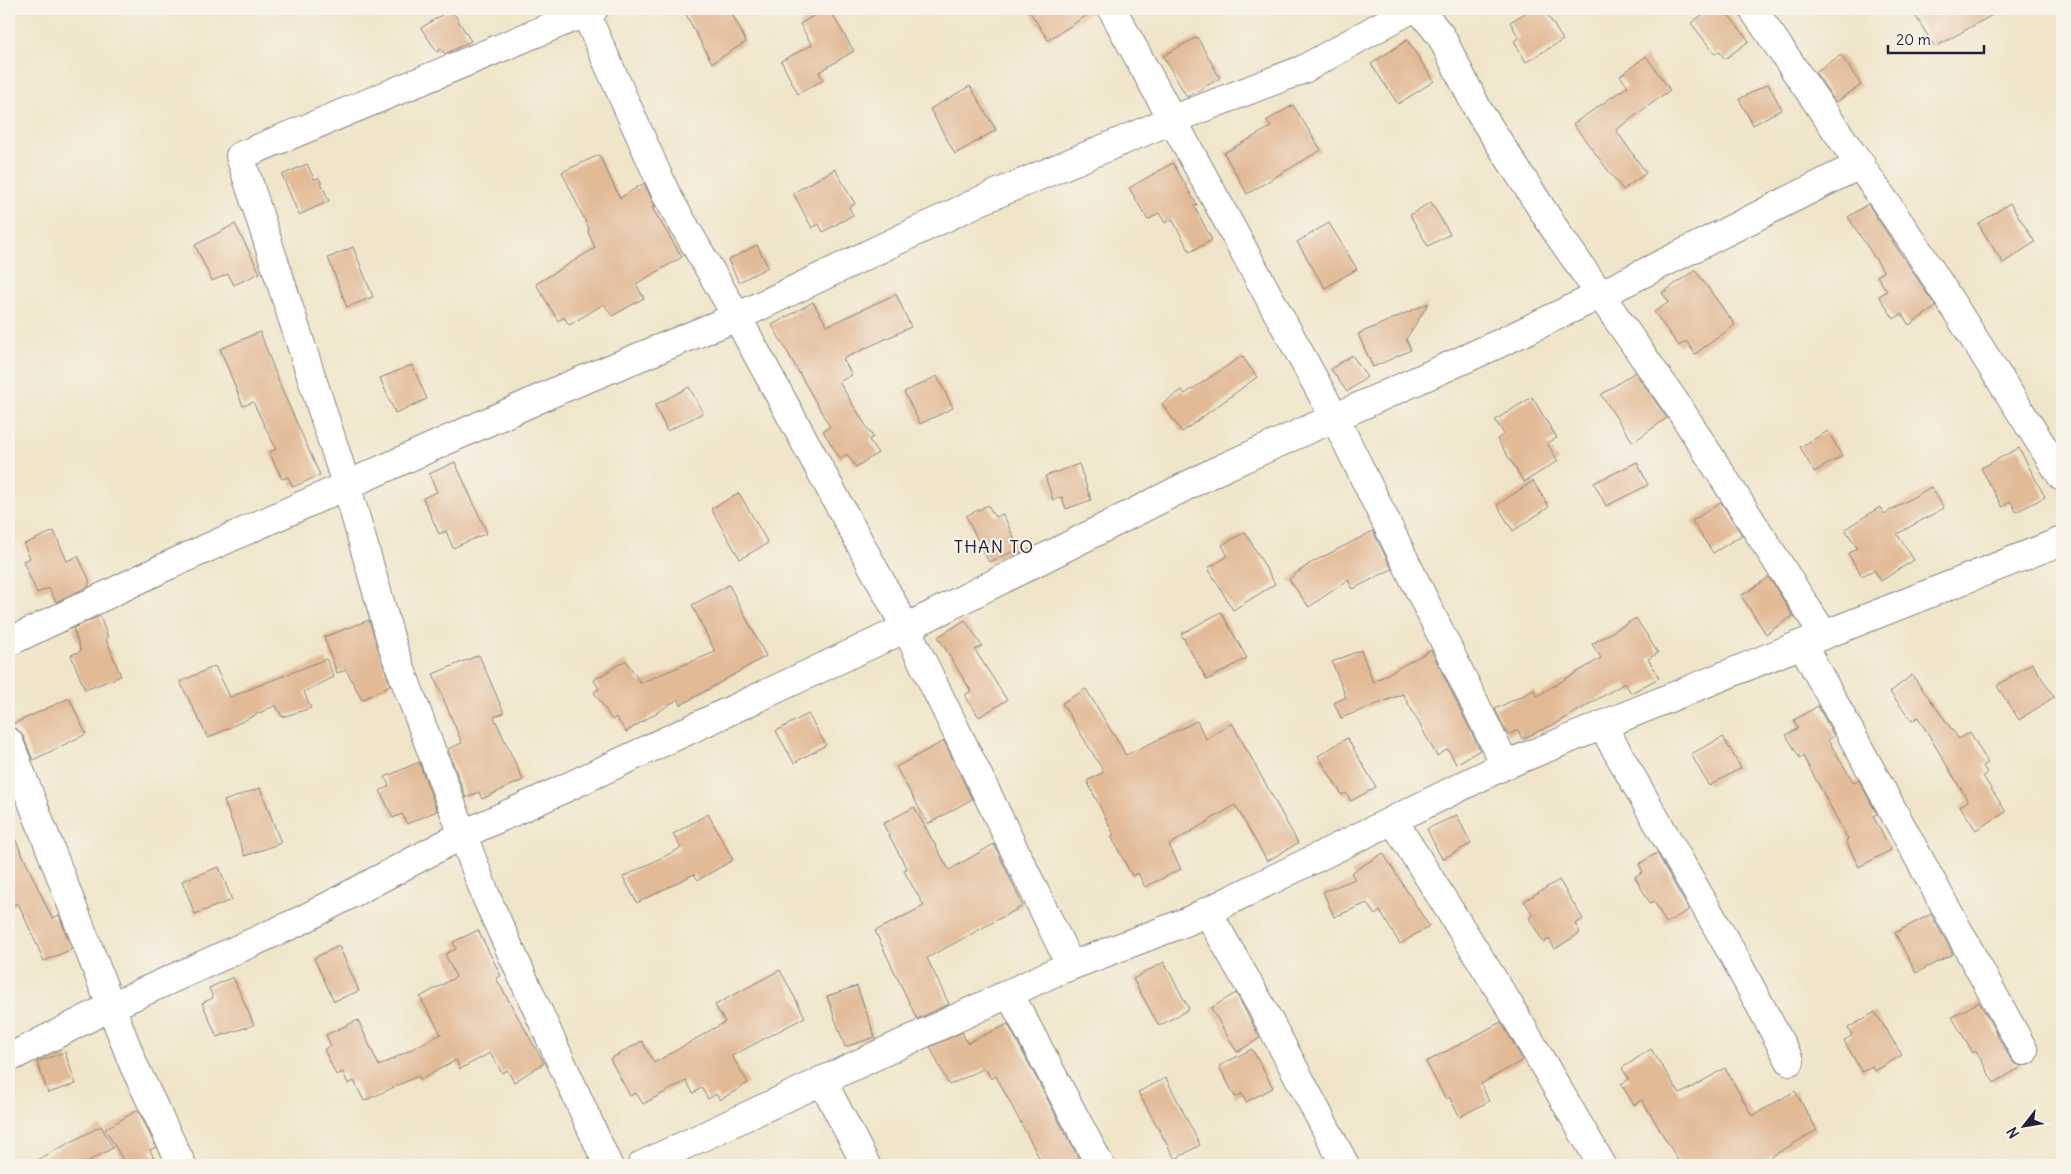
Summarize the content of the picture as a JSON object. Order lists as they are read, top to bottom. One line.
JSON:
{"districts":["THAN TO"],"scale_bar":"20 m","north":"bottom left"}
